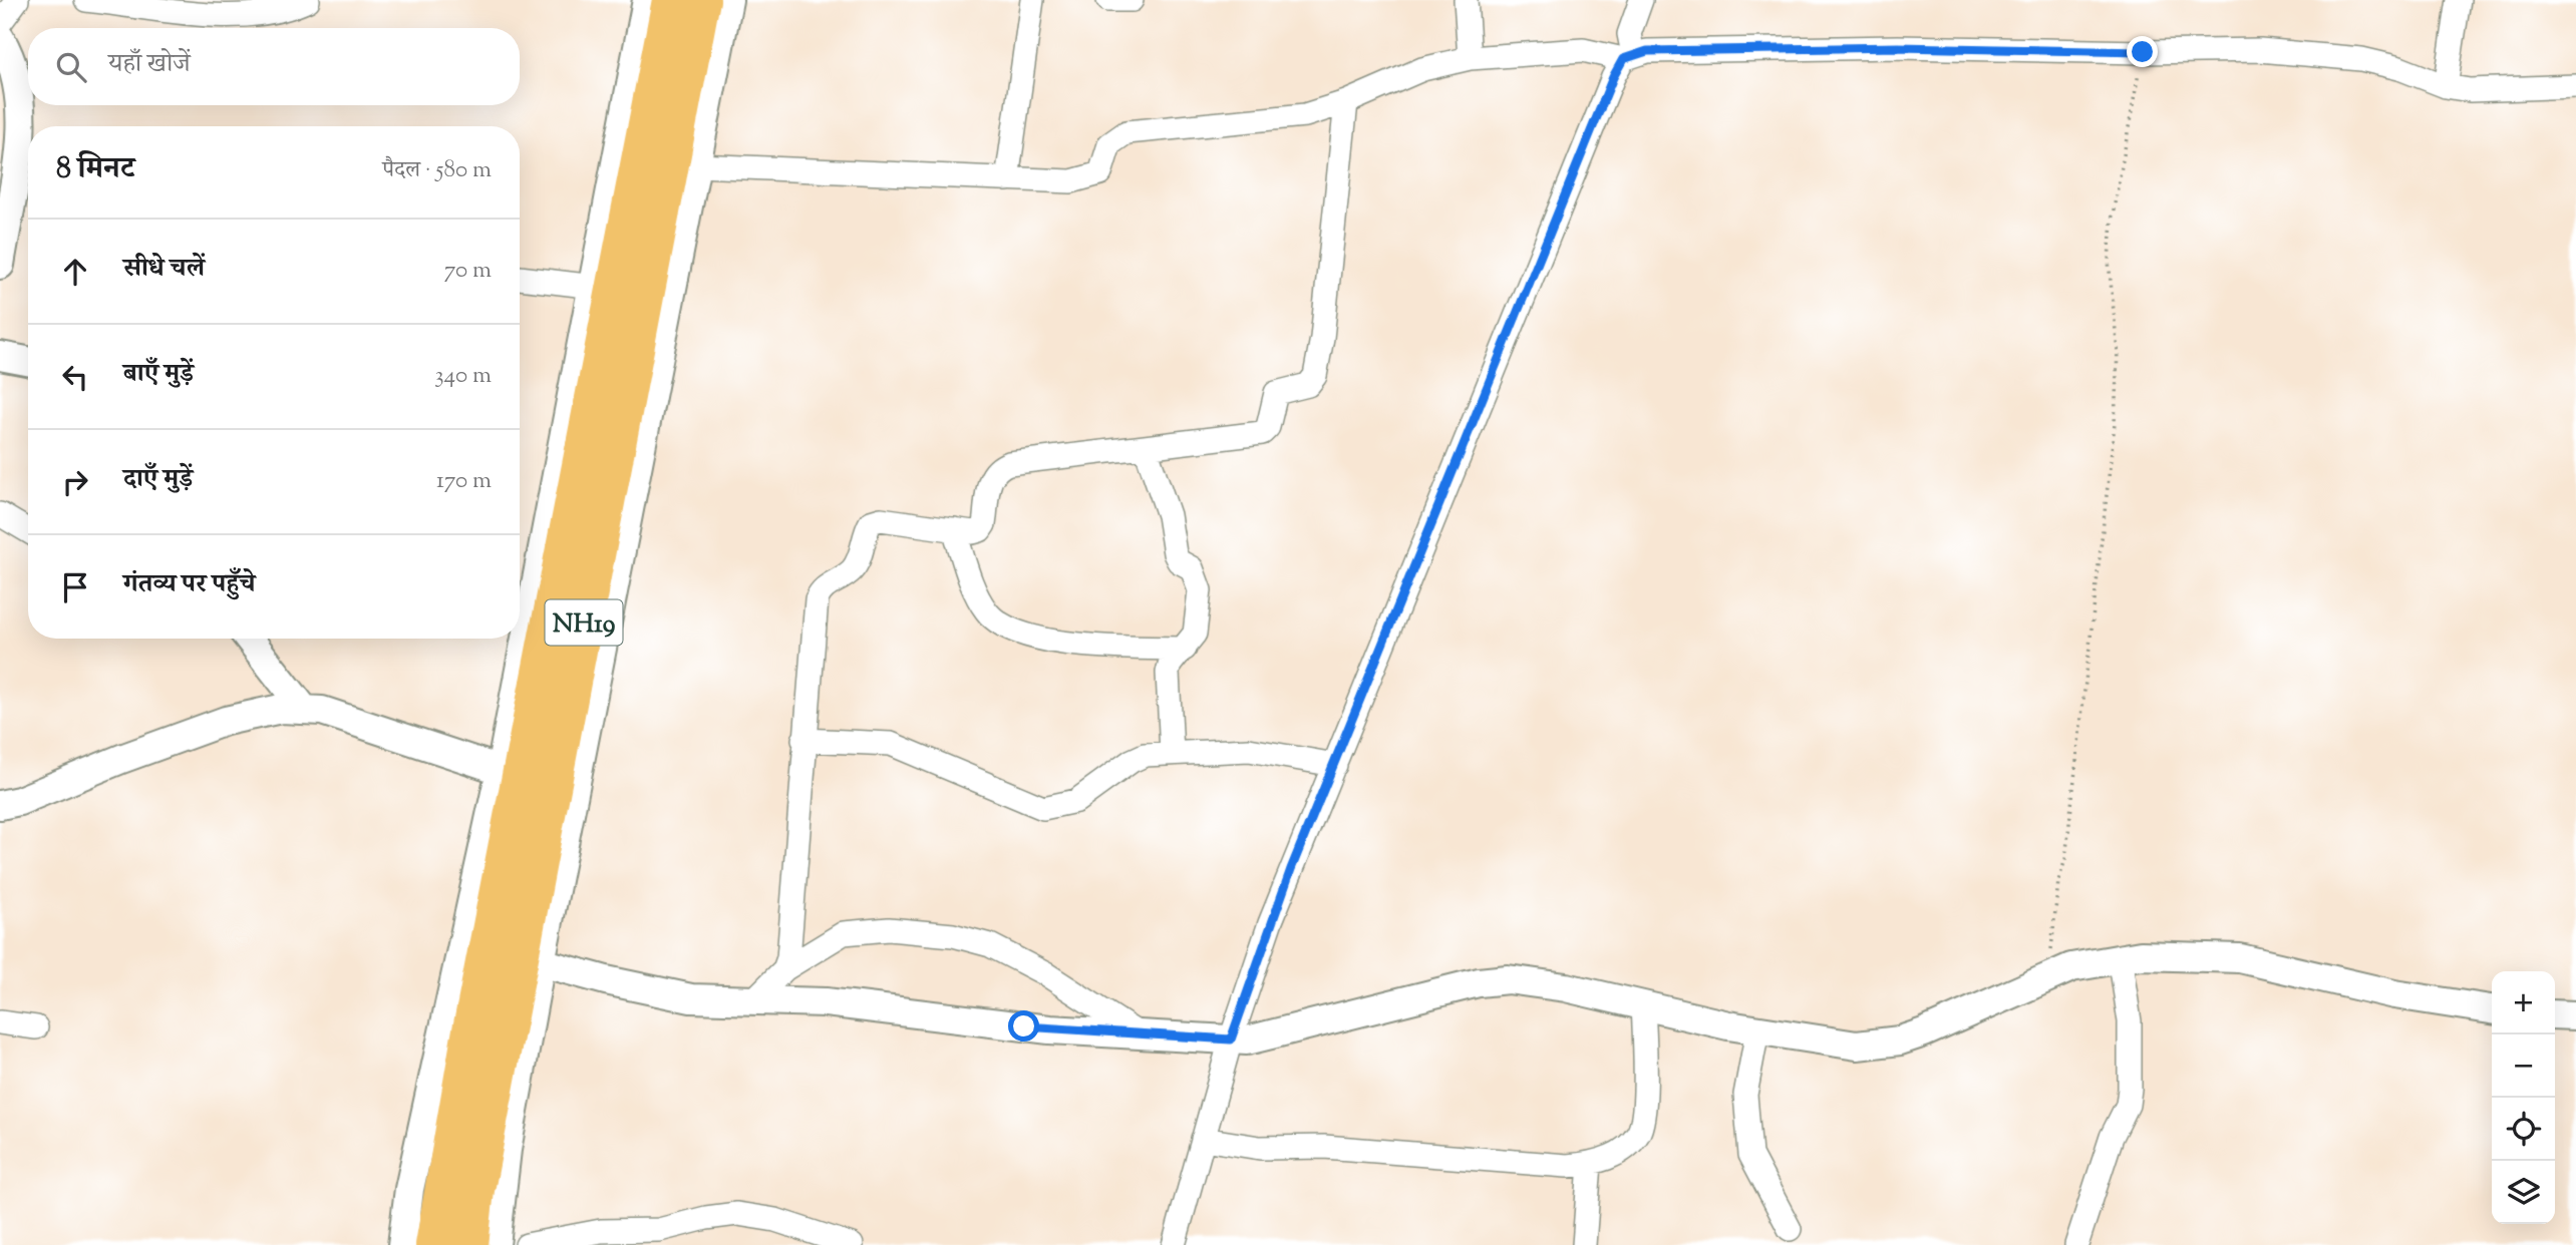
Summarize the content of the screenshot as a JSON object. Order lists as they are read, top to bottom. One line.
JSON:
{"streets":{"highway":["NH19"]},"page":{"search":"यहाँ खोजें","heading":["8 मिनट","पैदल · 580 m"],"list":[["सीधे चलें","70 m"],["बाएँ मुड़ें","340 m"],["दाएँ मुड़ें","170 m"],"गंतव्य पर पहुँचे"],"map_buttons":["+","−"]}}
